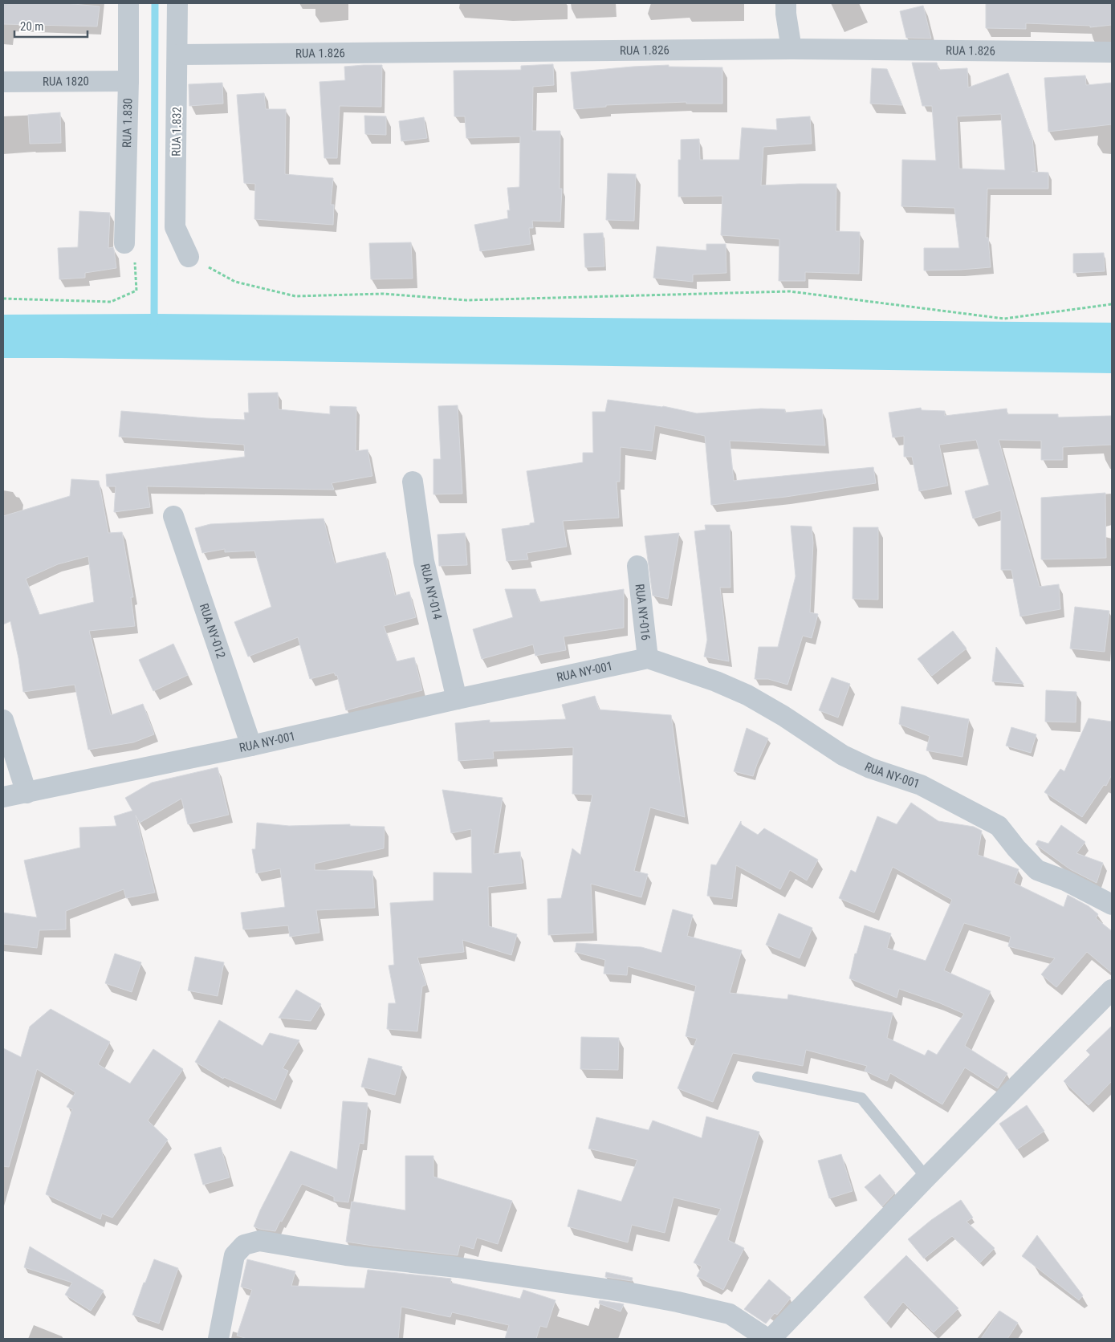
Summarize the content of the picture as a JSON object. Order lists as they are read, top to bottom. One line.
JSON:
{"streets":{"street":["RUA 1.826","RUA 1820","RUA 1.830","RUA 1.832","RUA NY-014","RUA NY-016","RUA NY-012","RUA NY-001"]},"crossings":[["RUA 1.826","RUA 1.832"],["RUA 1820","RUA 1.830"],["RUA NY-014","RUA NY-001"],["RUA NY-016","RUA NY-001"],["RUA NY-012","RUA NY-001"]],"scale_bar":"20 m"}
